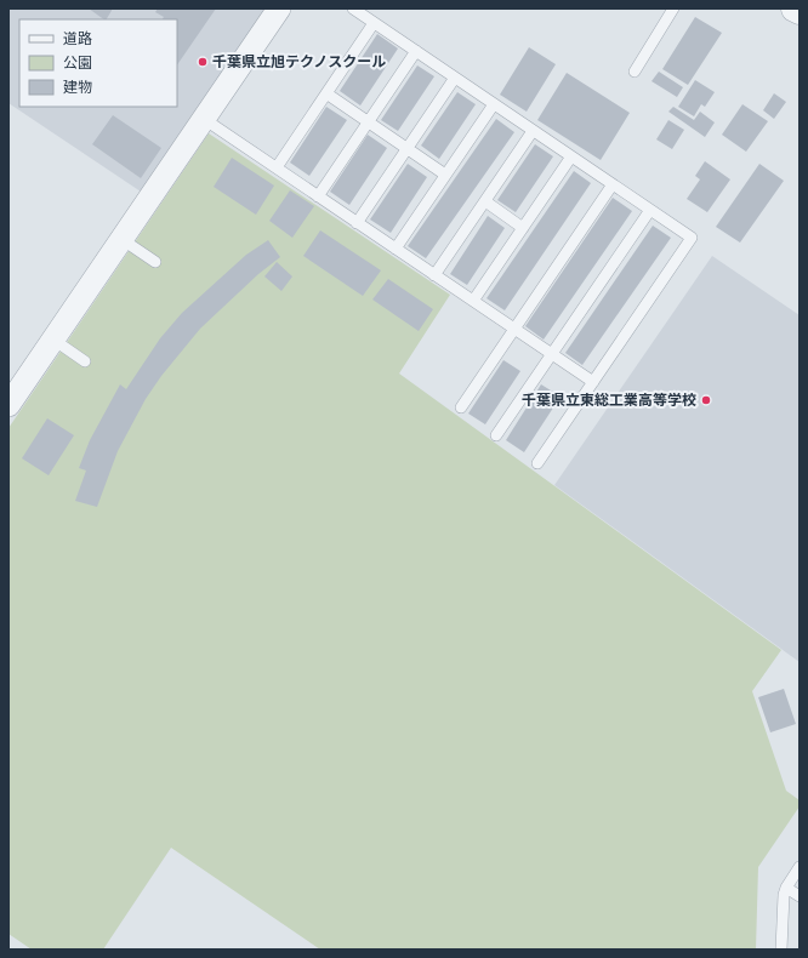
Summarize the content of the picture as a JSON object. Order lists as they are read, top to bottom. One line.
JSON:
{"places":["千葉県立旭テクノスクール","千葉県立東総工業高等学校"],"legend":["道路","公園","建物"]}
